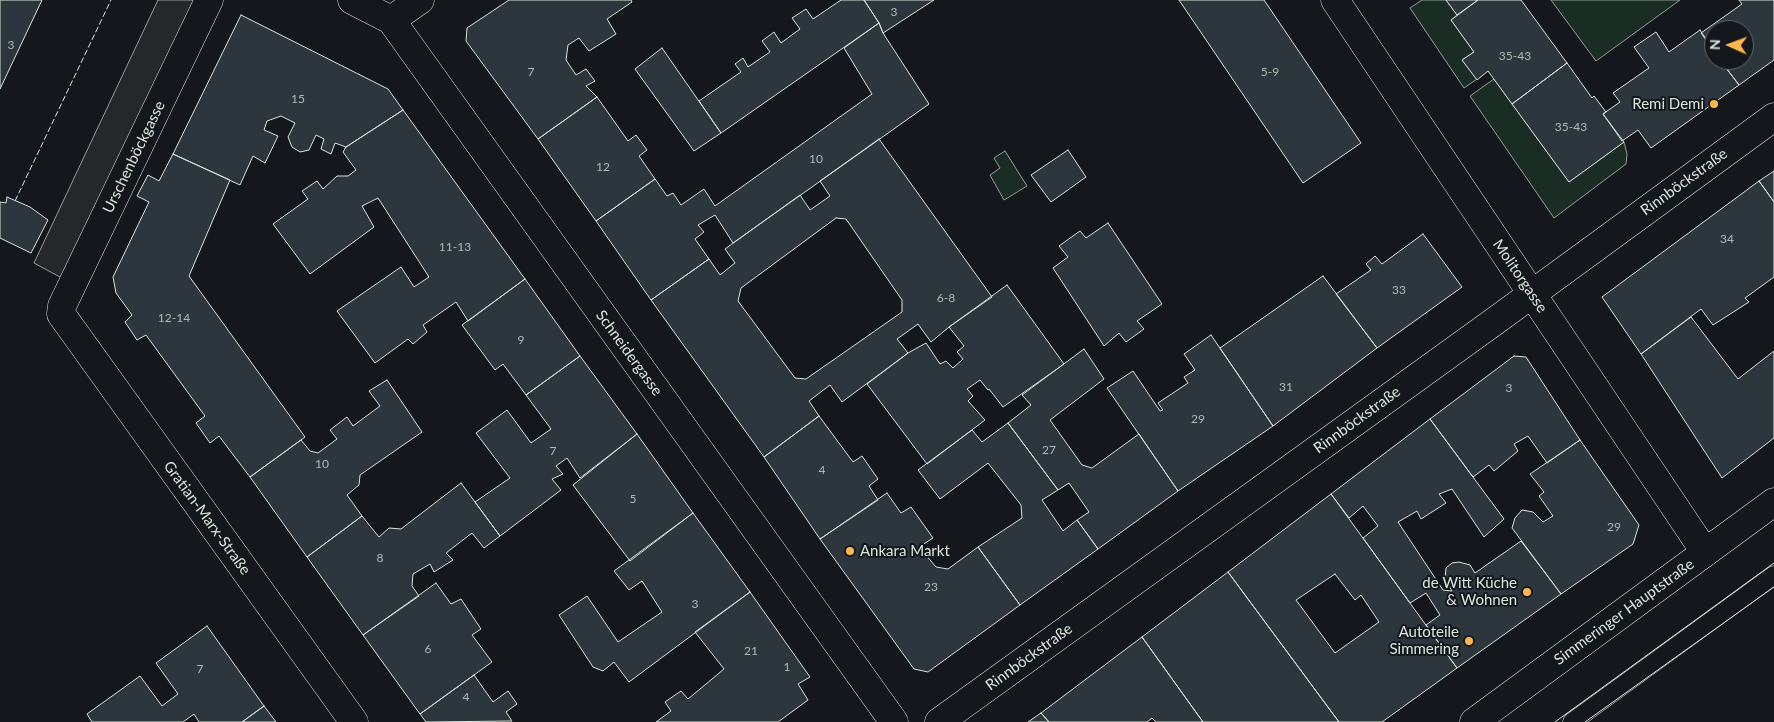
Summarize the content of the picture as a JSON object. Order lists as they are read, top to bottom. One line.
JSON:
{"streets":{"street":["Urschenböckgasse","Rinnböckstraße","Molitorgasse","Schneidergasse","Gratian-Marx-Straße","Simmeringer Hauptstraße"]},"crossings":[["Urschenböckgasse","Gratian-Marx-Straße"],["Rinnböckstraße","Molitorgasse"],["Molitorgasse","Simmeringer Hauptstraße"]],"places":["Remi Demi","Ankara Markt","de Witt Küche & Wohnen","Autoteile Simmering"],"house_numbers":["3","3","35-43","7","5-9","15","35-43","10","12","34","11-13","33","6-8","12-14","9","31","3","29","27","7","10","4","5","29","8","23","3","6","21","1","7","4"],"north":"left"}
